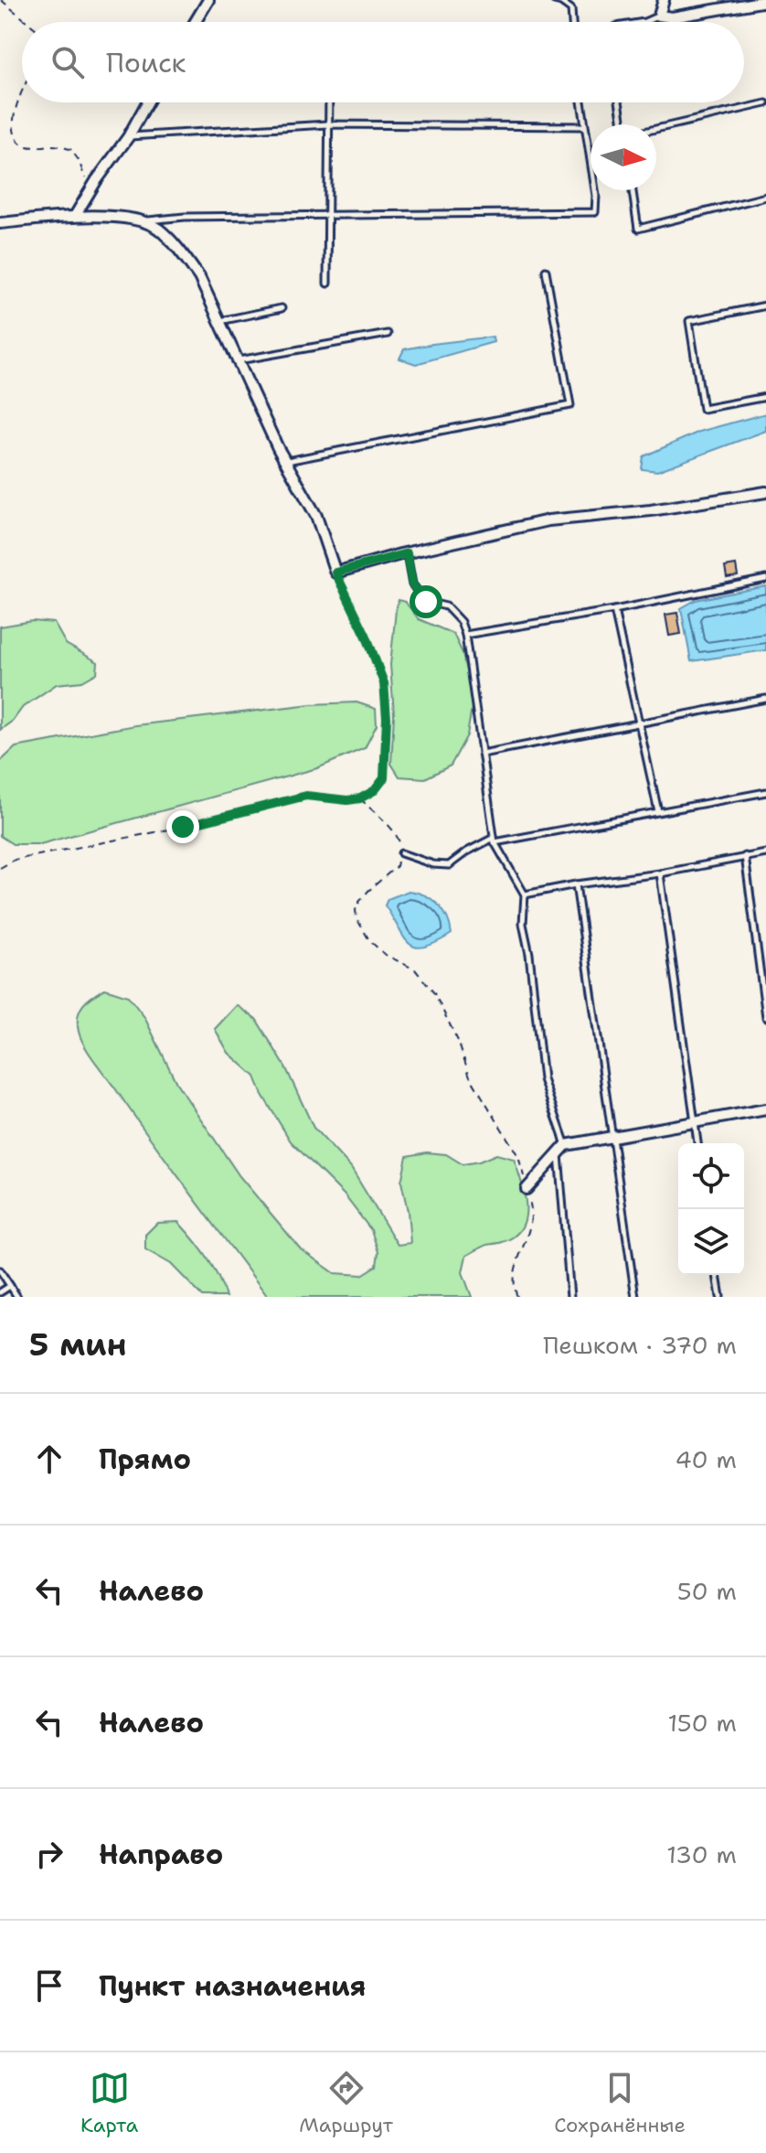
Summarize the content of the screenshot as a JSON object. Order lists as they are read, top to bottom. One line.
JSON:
{"north":"right","page":{"search":"Поиск","heading":["5 мин","Пешком · 370 m"],"list":[["Прямо","40 m"],["Налево","50 m"],["Налево","150 m"],["Направо","130 m"],"Пункт назначения"],"nav":["Карта","Маршрут","Сохранённые"]}}
